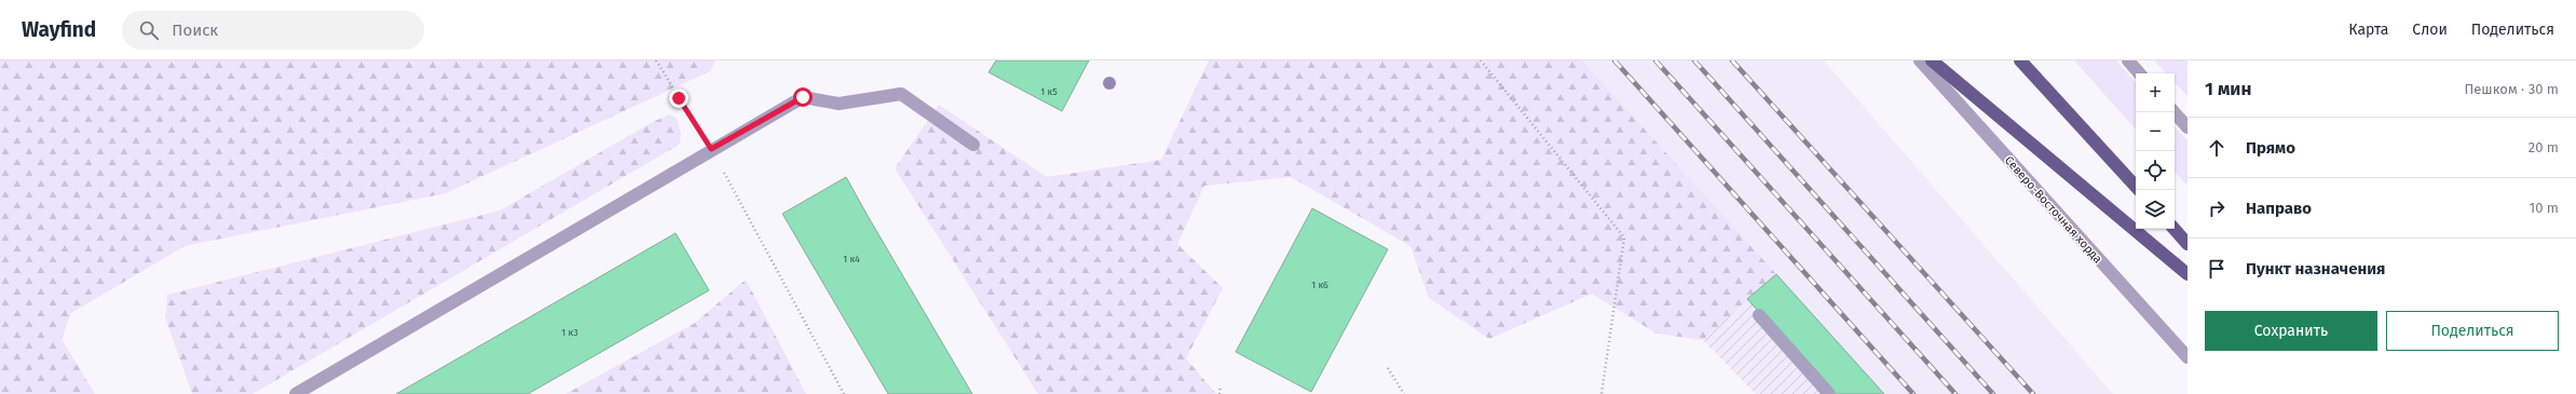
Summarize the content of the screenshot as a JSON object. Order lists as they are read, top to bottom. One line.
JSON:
{"streets":{"street":["Северо-Восточная хорда"]},"house_numbers":["1 к5","1 к4","1 к6","1 к3"],"page":{"header":"Wayfind","search":"Поиск","nav":["Карта","Слои","Поделиться"],"heading":["1 мин","Пешком · 30 m"],"map_buttons":["+","−"],"list":[["Прямо","20 m"],["Направо","10 m"],"Пункт назначения"],"buttons":["Сохранить","Поделиться"]}}
